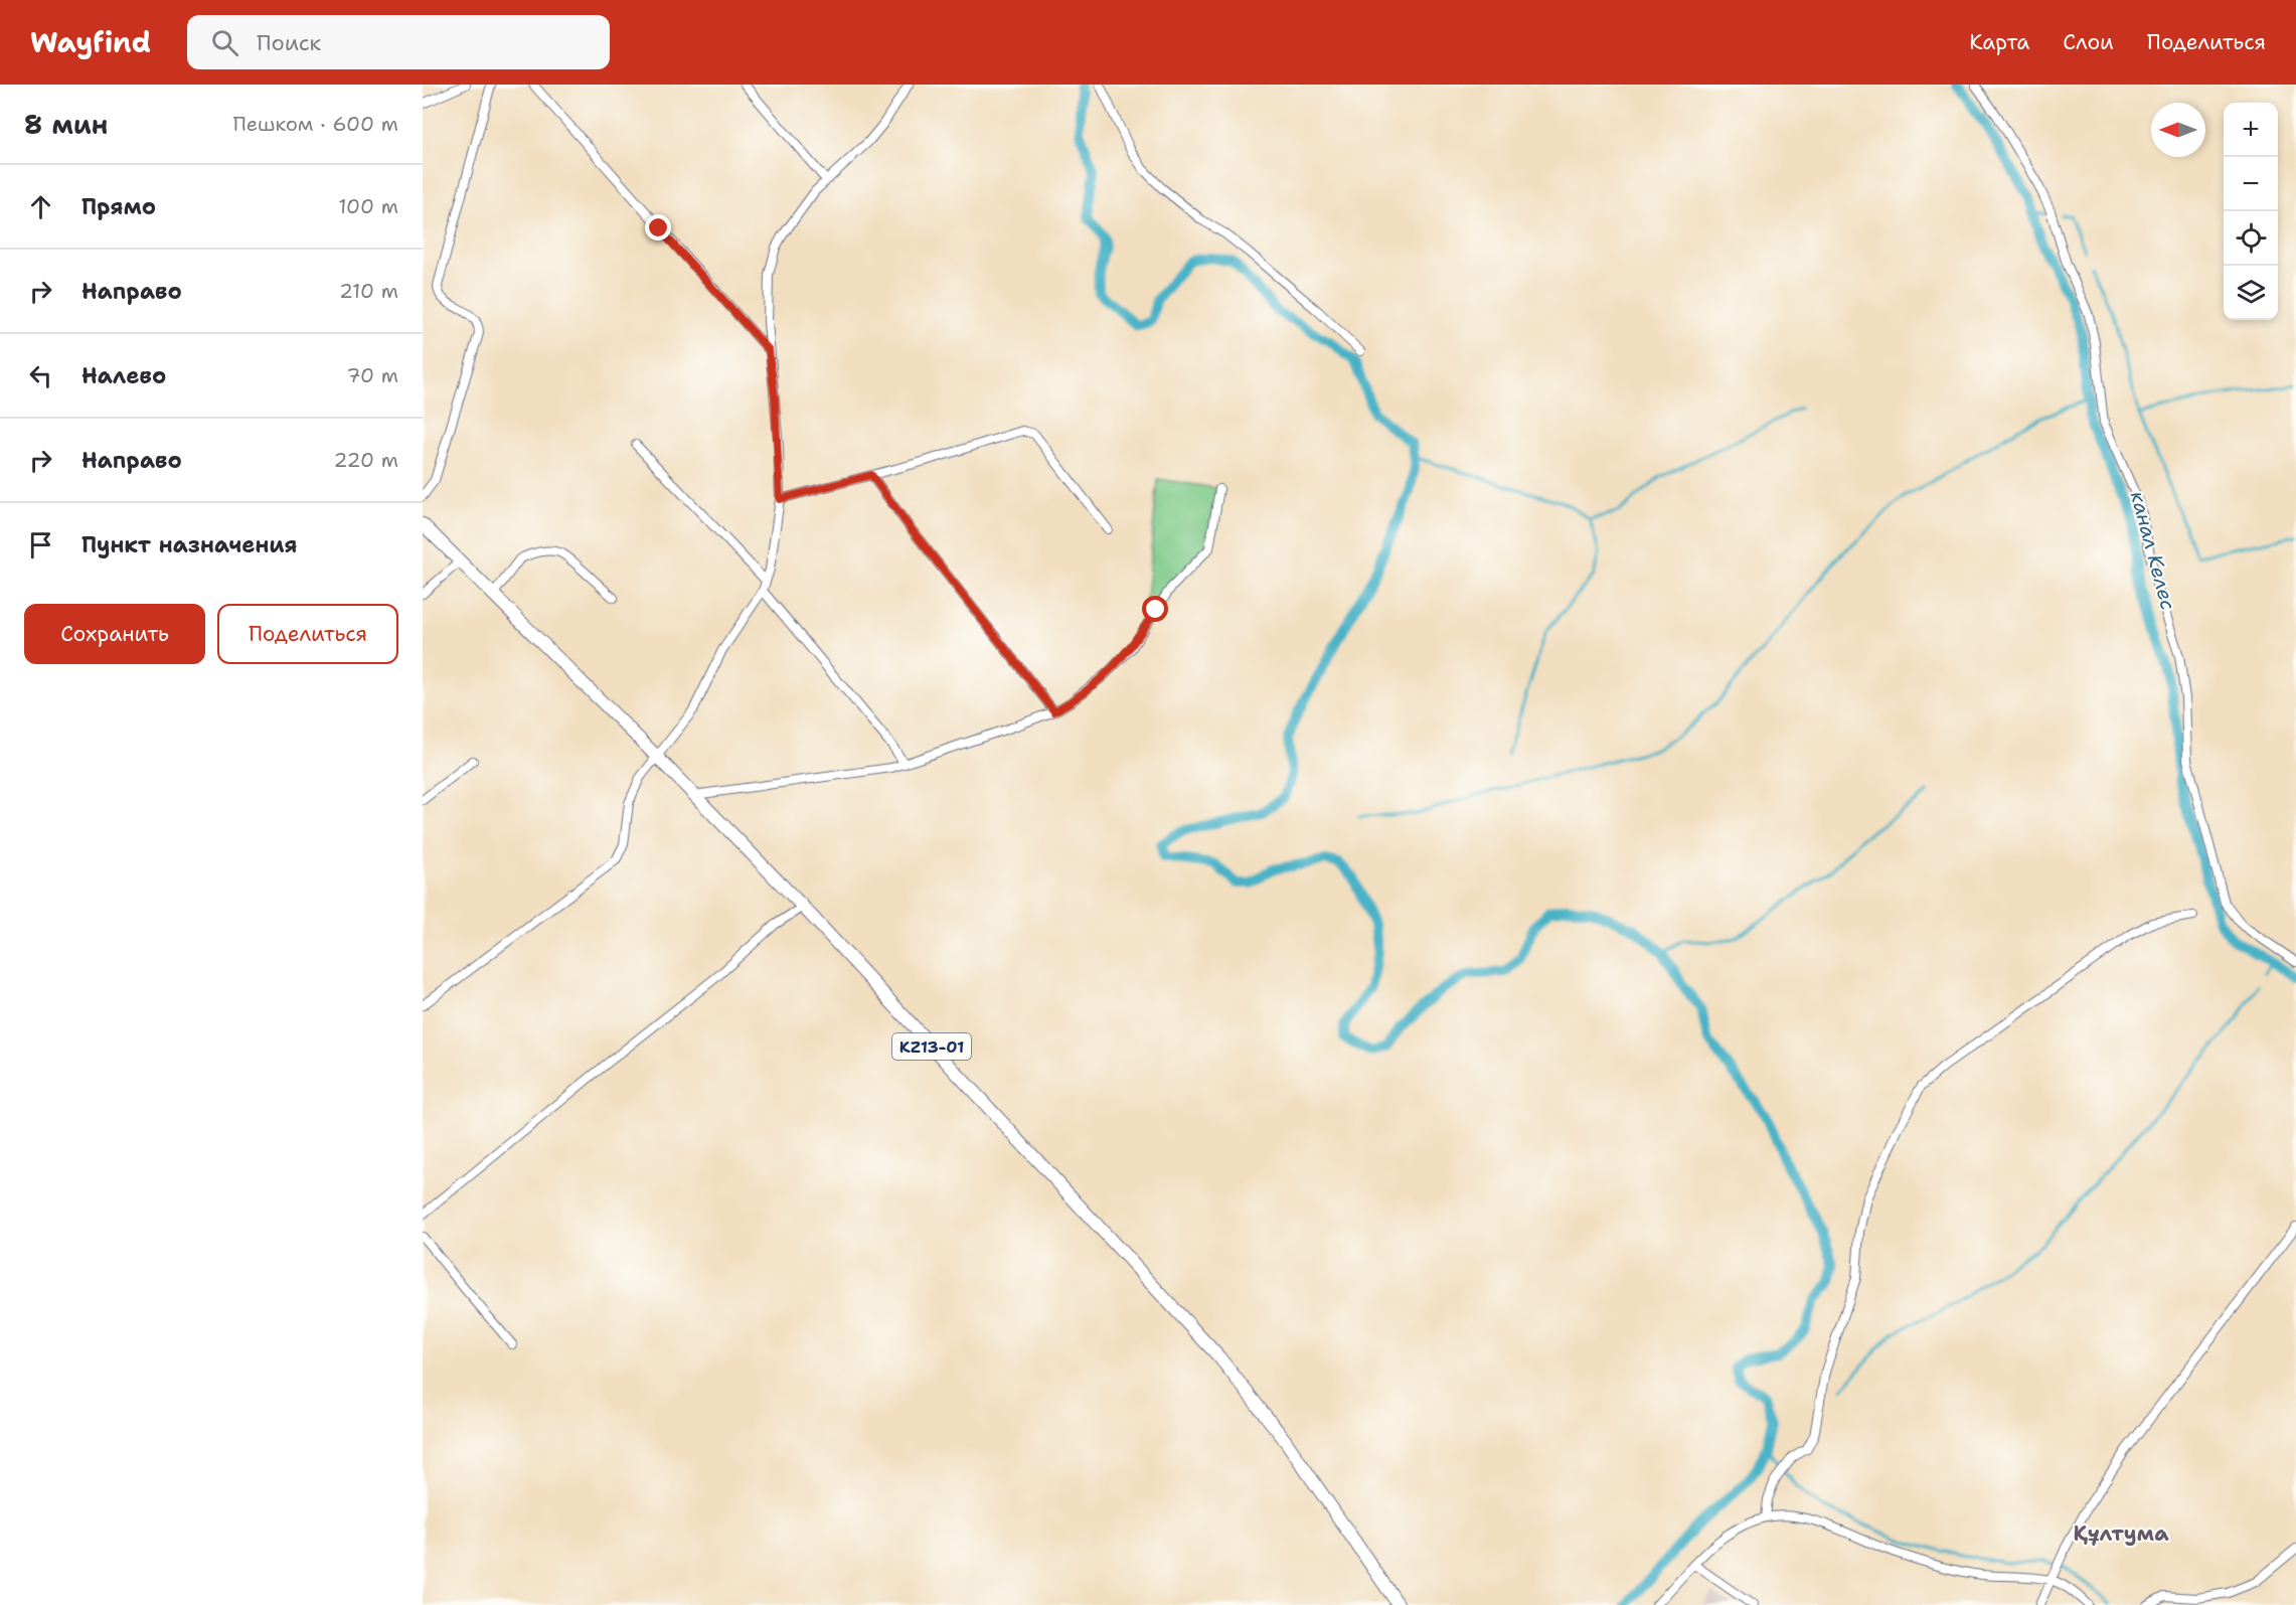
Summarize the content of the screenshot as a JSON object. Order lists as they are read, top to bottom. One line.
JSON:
{"streets":{"highway":["KZ13-01"]},"districts":["Құлтума"],"water":["канал Келес"],"north":"left","page":{"header":"Wayfind","search":"Поиск","nav":["Карта","Слои","Поделиться"],"heading":["8 мин","Пешком · 600 m"],"map_buttons":["+","−"],"list":[["Прямо","100 m"],["Направо","210 m"],["Налево","70 m"],["Направо","220 m"],"Пункт назначения"],"buttons":["Сохранить","Поделиться"]}}
